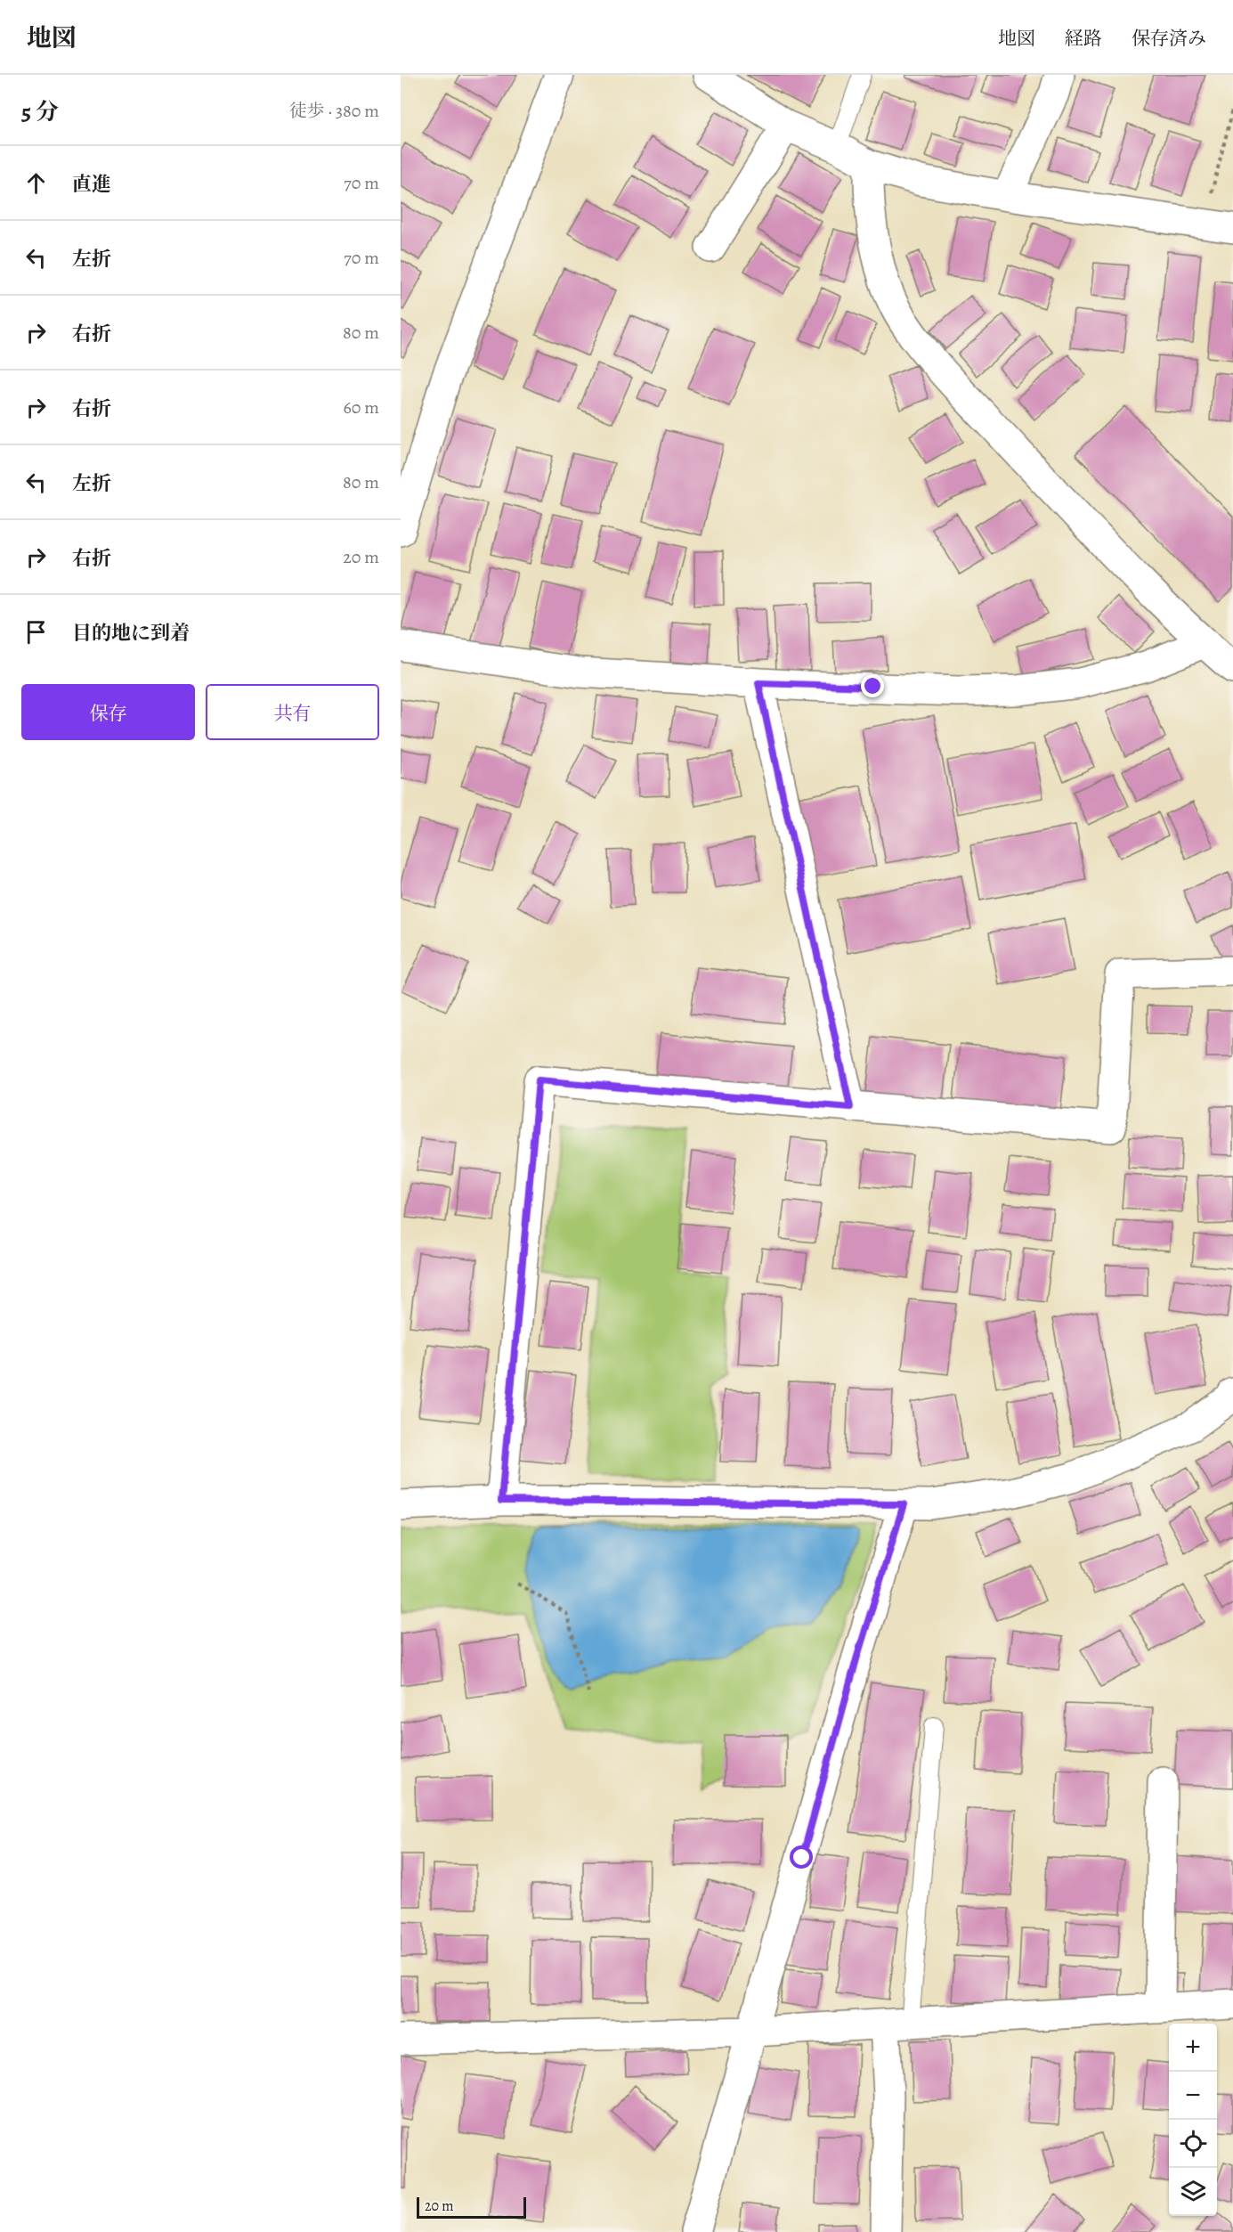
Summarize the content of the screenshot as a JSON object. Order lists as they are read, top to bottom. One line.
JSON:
{"scale_bar":"20 m","page":{"header":"地図","nav":["地図","経路","保存済み"],"heading":["5 分","徒歩 · 380 m"],"list":[["直進","70 m"],["左折","70 m"],["右折","80 m"],["右折","60 m"],["左折","80 m"],["右折","20 m"],"目的地に到着"],"buttons":["保存","共有"],"map_buttons":["+","−"],"scale":"20 m"}}
